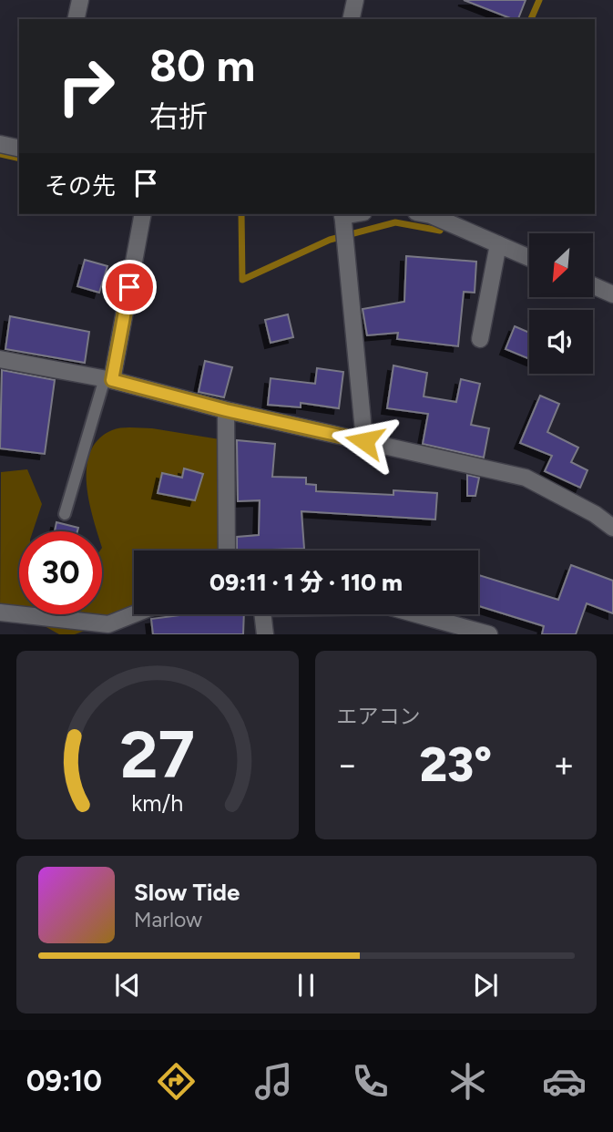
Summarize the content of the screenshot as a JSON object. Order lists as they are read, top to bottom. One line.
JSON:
{"north":"bottom left","page":{"turn":["80 m","右折"],"then":"その先","limit":"30","trip":"09:11 · 1 分 · 110 m","tile":"エアコン","heat":["−","23°","+"],"song":["Slow Tide","Marlow"],"tabs":"09:10","gauge":["27","km/h"]}}
